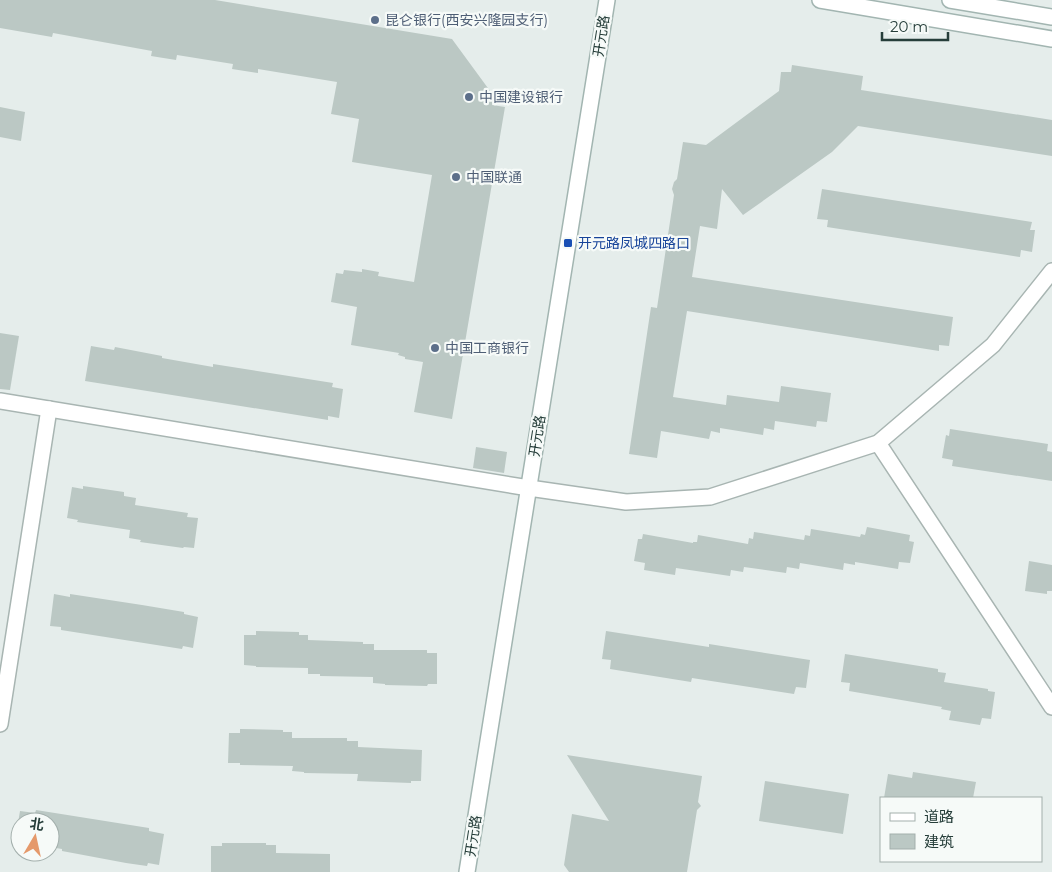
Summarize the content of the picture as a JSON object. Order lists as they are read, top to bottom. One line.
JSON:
{"streets":{"street":["开元路"]},"places":{"other":["昆仑银行(西安兴隆园支行)","中国建设银行","中国联通","中国工商银行"],"transit":["开元路凤城四路口"]},"legend":["道路","建筑"],"scale_bar":"20 m","north":"top"}
